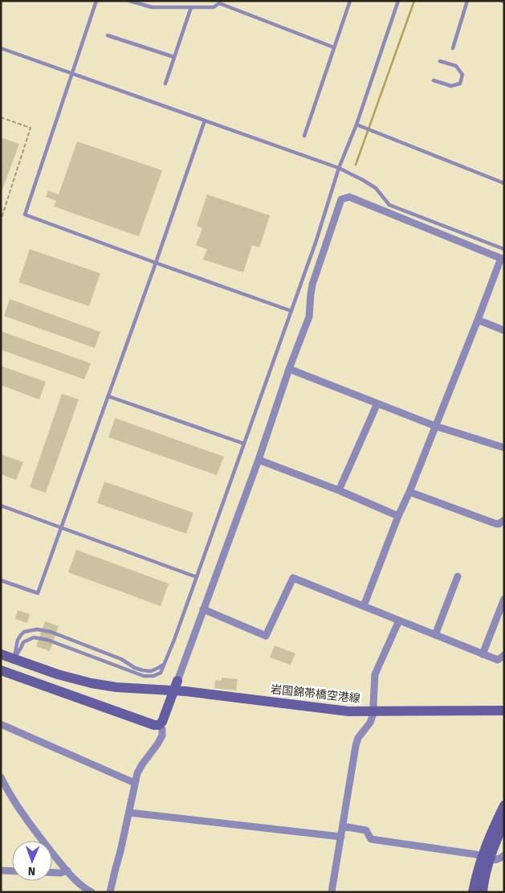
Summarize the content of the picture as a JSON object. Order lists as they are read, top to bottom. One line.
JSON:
{"streets":{"main road":["岩国錦帯橋空港線"]},"north":"bottom"}
